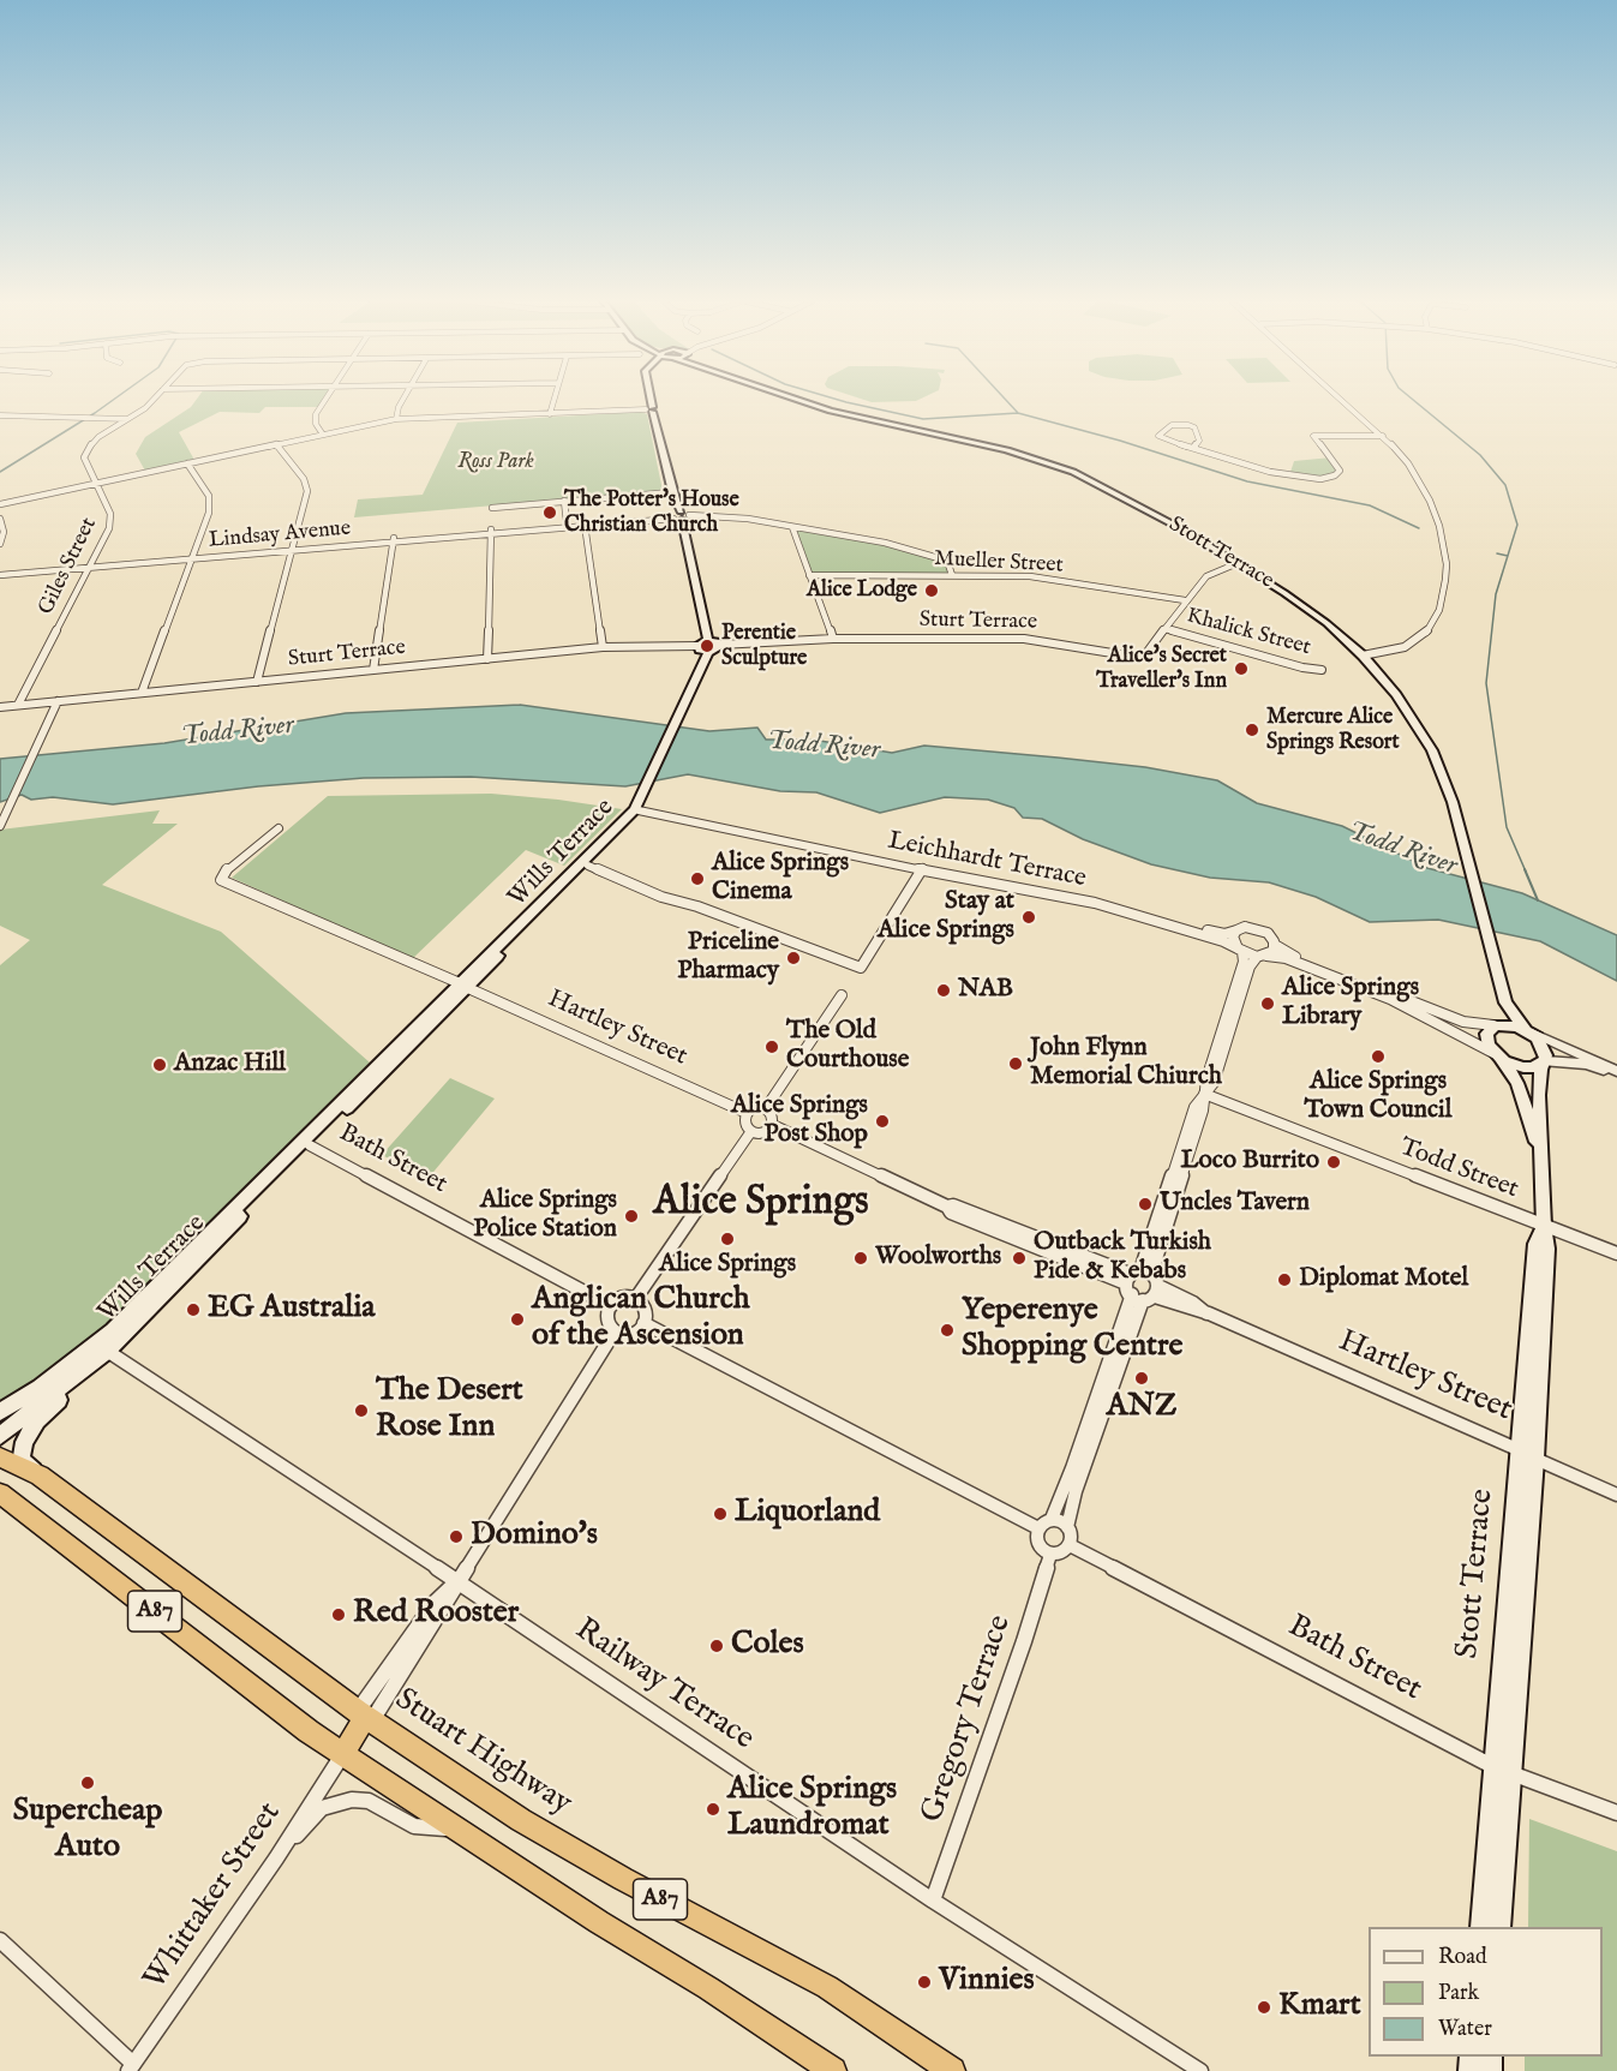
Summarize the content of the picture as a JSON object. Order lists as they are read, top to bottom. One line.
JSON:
{"streets":{"highway":["A87","Stuart Highway"],"main road":["Stott Terrace","Wills Terrace"],"street":["Lindsay Avenue","Mueller Street","Giles Street","Sturt Terrace","Khalick Street","Leichhardt Terrace","Hartley Street","Bath Street","Todd Street","Railway Terrace","Gregory Terrace","Whittaker Street"]},"crossings":[["Lindsay Avenue","Mueller Street"],["Lindsay Avenue","Giles Street"],["Stott Terrace","Sturt Terrace"],["Stott Terrace","Hartley Street"],["Stott Terrace","Bath Street"],["Stott Terrace","Todd Street"],["Mueller Street","Sturt Terrace"],["Giles Street","Sturt Terrace"],["Sturt Terrace","Khalick Street"],["Wills Terrace","Leichhardt Terrace"],["Wills Terrace","Hartley Street"],["Wills Terrace","Bath Street"],["Wills Terrace","Railway Terrace"],["Bath Street","Gregory Terrace"],["A87","Whittaker Street"],["Railway Terrace","Gregory Terrace"]],"districts":["Alice Springs"],"water":["Todd River"],"parks":["Ross Park"],"places":["The Potter's House Christian Church","Alice Lodge","Perentie Sculpture","Alice's Secret Traveller's Inn","Mercure Alice Springs Resort","Alice Springs Cinema","Stay at Alice Springs","Priceline Pharmacy","NAB","Alice Springs Library","The Old Courthouse","Alice Springs Town Council","John Flynn Memorial Chiurch","Anzac Hill","Alice Springs Post Shop","Loco Burrito","Uncles Tavern","Alice Springs Police Station","Alice Springs","Woolworths","Outback Turkish Pide & Kebabs","Diplomat Motel","EG Australia","Anglican Church of the Ascension","Yeperenye Shopping Centre","ANZ","The Desert Rose Inn","Liquorland","Domino's","Red Rooster","Coles","Supercheap Auto","Alice Springs Laundromat","Vinnies","Kmart"],"legend":["Road","Park","Water"]}
